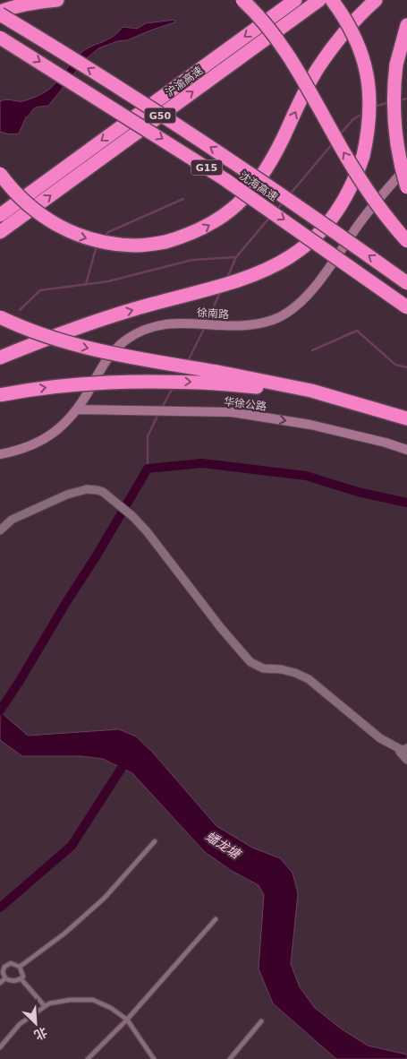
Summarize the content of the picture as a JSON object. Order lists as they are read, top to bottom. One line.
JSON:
{"streets":{"highway":["沪渝高速","G50","G15","沈海高速"],"street":["徐南路","华徐公路"]},"crossings":[["徐南路","华徐公路"]],"one_way":["华徐公路"],"water":["蟠龙塘"],"north":"bottom right"}
